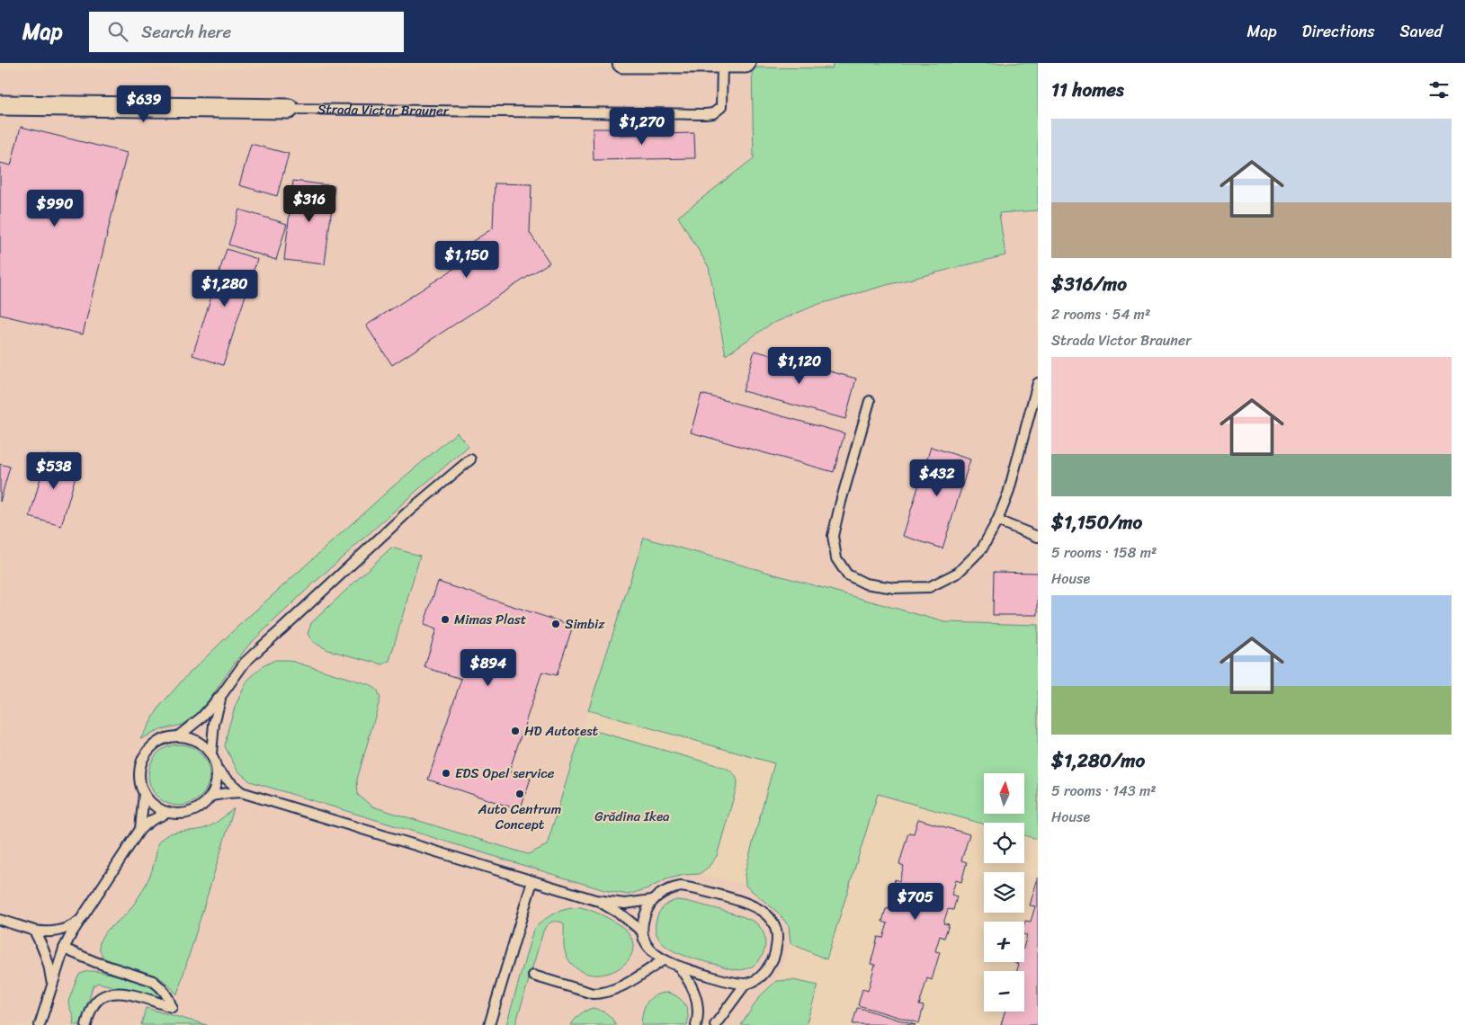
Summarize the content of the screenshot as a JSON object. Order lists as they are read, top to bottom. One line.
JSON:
{"streets":{"street":["Strada Victor Brauner"]},"parks":["Grădina Ikea"],"places":["Mimas Plast","Simbiz","HD Autotest","EDS Opel service","Auto Centrum Concept"],"north":"top","page":{"header":"Map","search":"Search here","nav":["Map","Directions","Saved"],"heading":"11 homes","price":["$639","$1,270","$316","$990","$1,150","$1,280","$1,120","$538","$432","$894","$705"],"list":[{"name":"$316/mo","note":"2 rooms · 54 m² · Strada Victor Brauner"},{"name":"$1,150/mo","note":"5 rooms · 158 m² · House"},{"name":"$1,280/mo","note":"5 rooms · 143 m² · House"}],"map_buttons":["+","−"]}}
